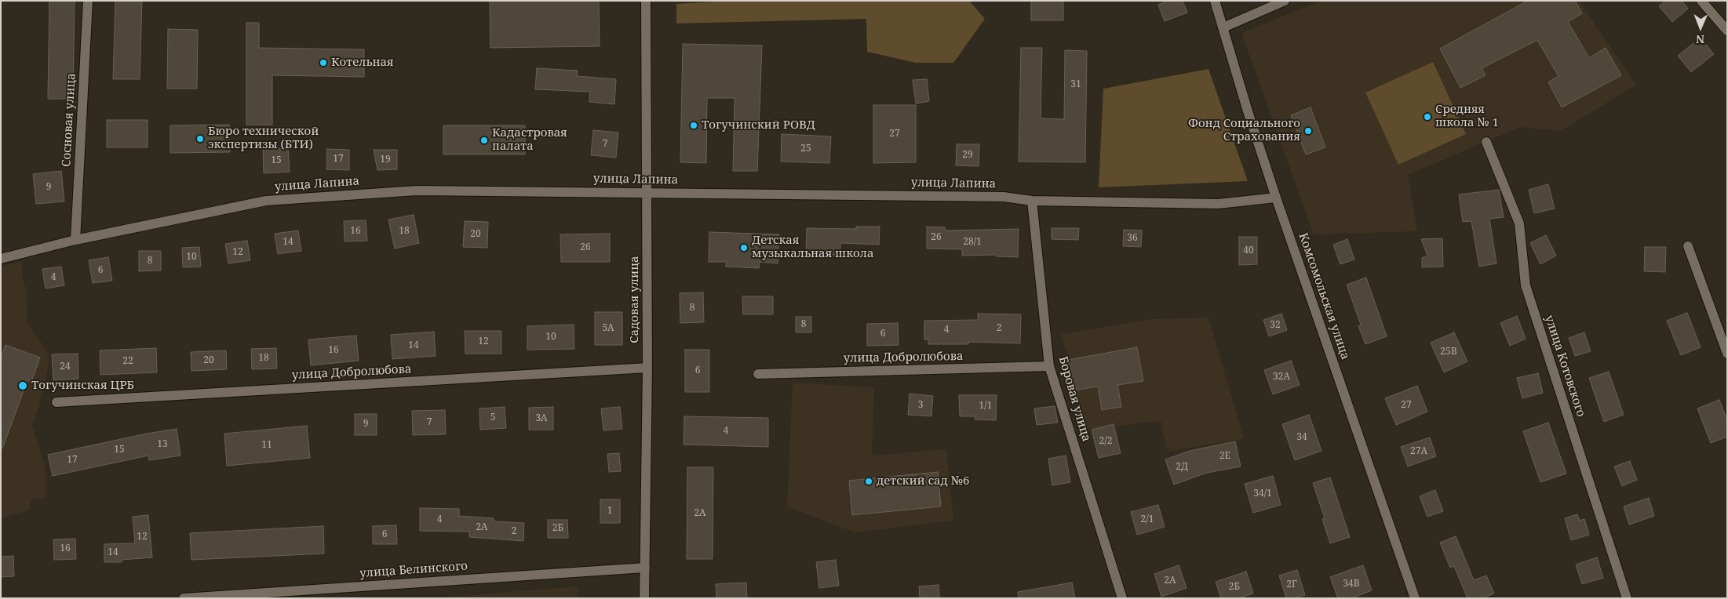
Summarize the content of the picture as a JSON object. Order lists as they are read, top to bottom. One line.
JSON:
{"streets":{"street":["Сосновая улица","улица Лапина","Комсомольская улица","Садовая улица","улица Добролюбова","улица Котовского","Боровая улица","улица Белинского"]},"crossings":[["Сосновая улица","улица Лапина"],["улица Лапина","Комсомольская улица"],["улица Лапина","Садовая улица"],["улица Лапина","Боровая улица"],["Садовая улица","улица Добролюбова"],["Садовая улица","улица Белинского"],["улица Добролюбова","Боровая улица"]],"places":["Котельная","Средняя школа № 1","Тогучинский РОВД","Фонд Социального Страхования","Бюро технической экспертизы (БТИ)","Кадастровая палата","Детская музыкальная школа","Тогучинская ЦРБ","детский сад №6"],"house_numbers":["31","27","7","25","29","17","19","15","9","16","18","20","26","36","14","28/1","26","40","12","10","8","6","4","8","8","32","5А","2","4","6","10","12","14","16","25В","18","20","22","24","6","32А","3","27","1/1","5","3А","7","9","4","34","2/2","13","11","15","27А","2Е","17","2Д","34/1","1","2А","4","2/1","2А","2Б","2","6","12","16","14","2А","34В","2Г","2Б"],"north":"bottom"}
